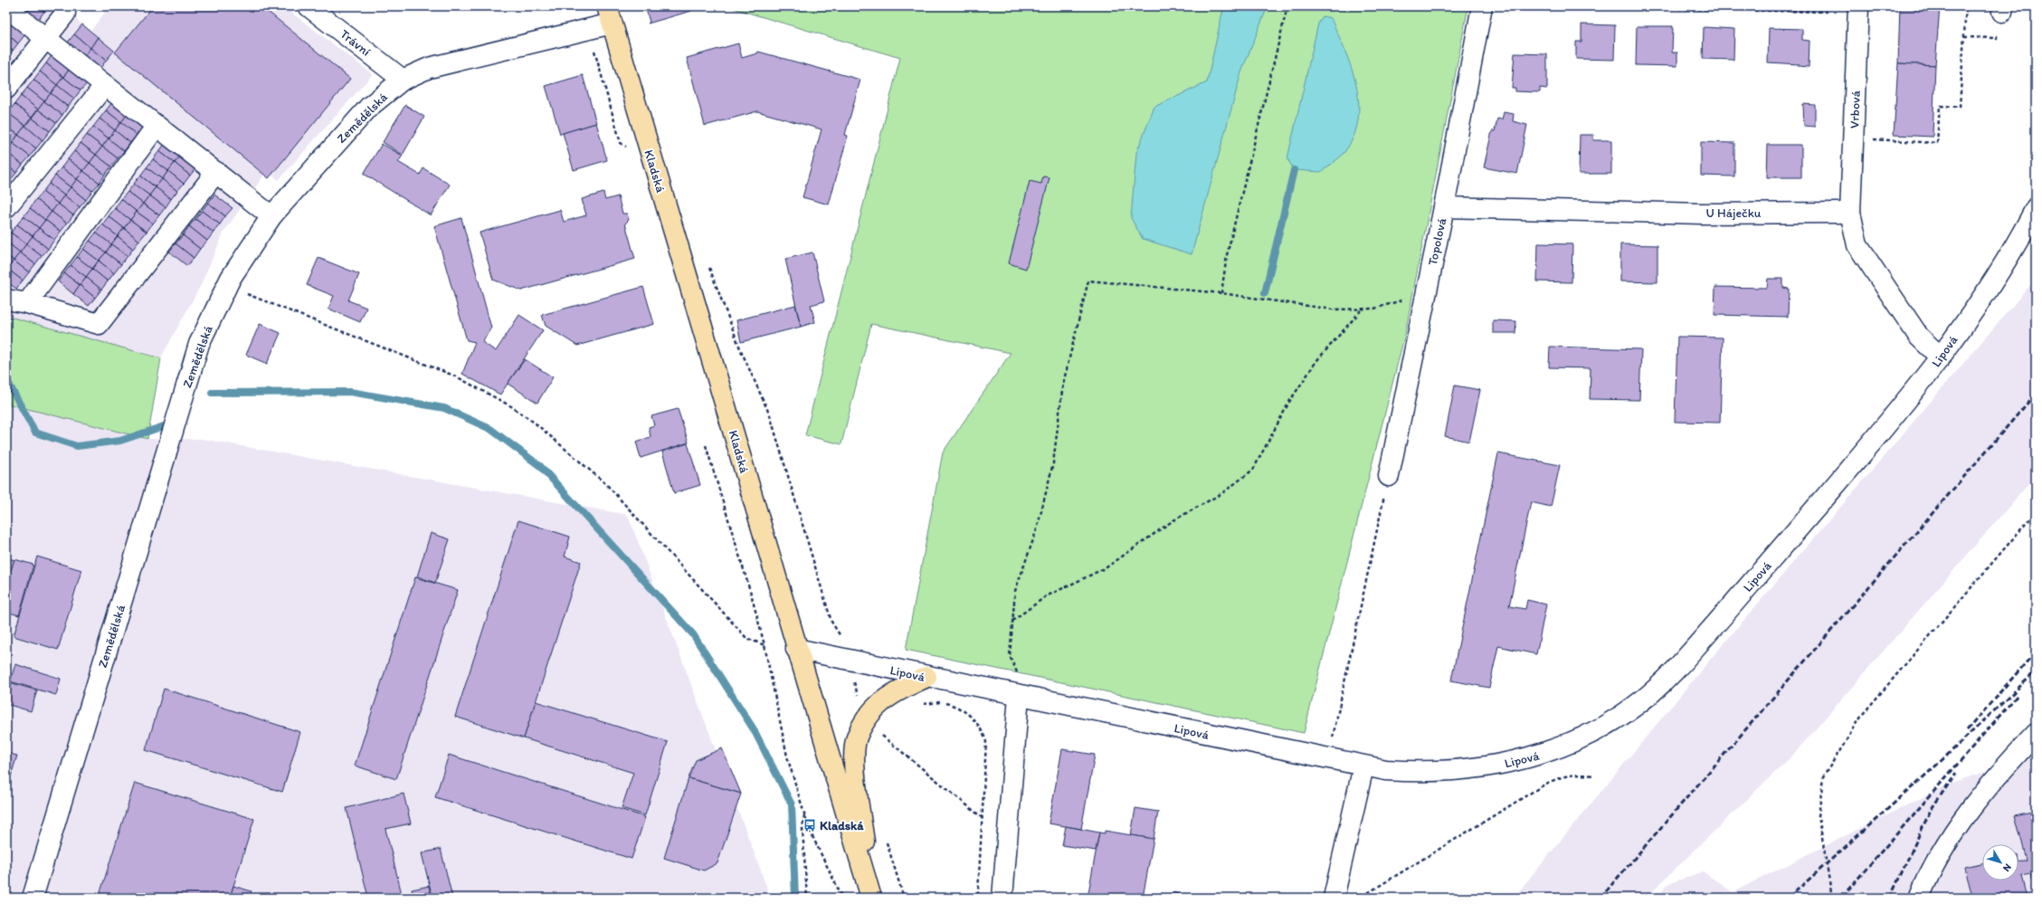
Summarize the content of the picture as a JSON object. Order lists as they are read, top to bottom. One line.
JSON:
{"streets":{"main road":["Kladská"],"street":["Trávní","Vrbová","Zemědělská","U Háječku","Topolová","Lipová"]},"crossings":[["Trávní","Zemědělská"],["Vrbová","U Háječku"],["Zemědělská","Kladská"],["Kladská","Lipová"],["U Háječku","Topolová"]],"places":{"bus stop":["Kladská"]},"north":"bottom right"}
